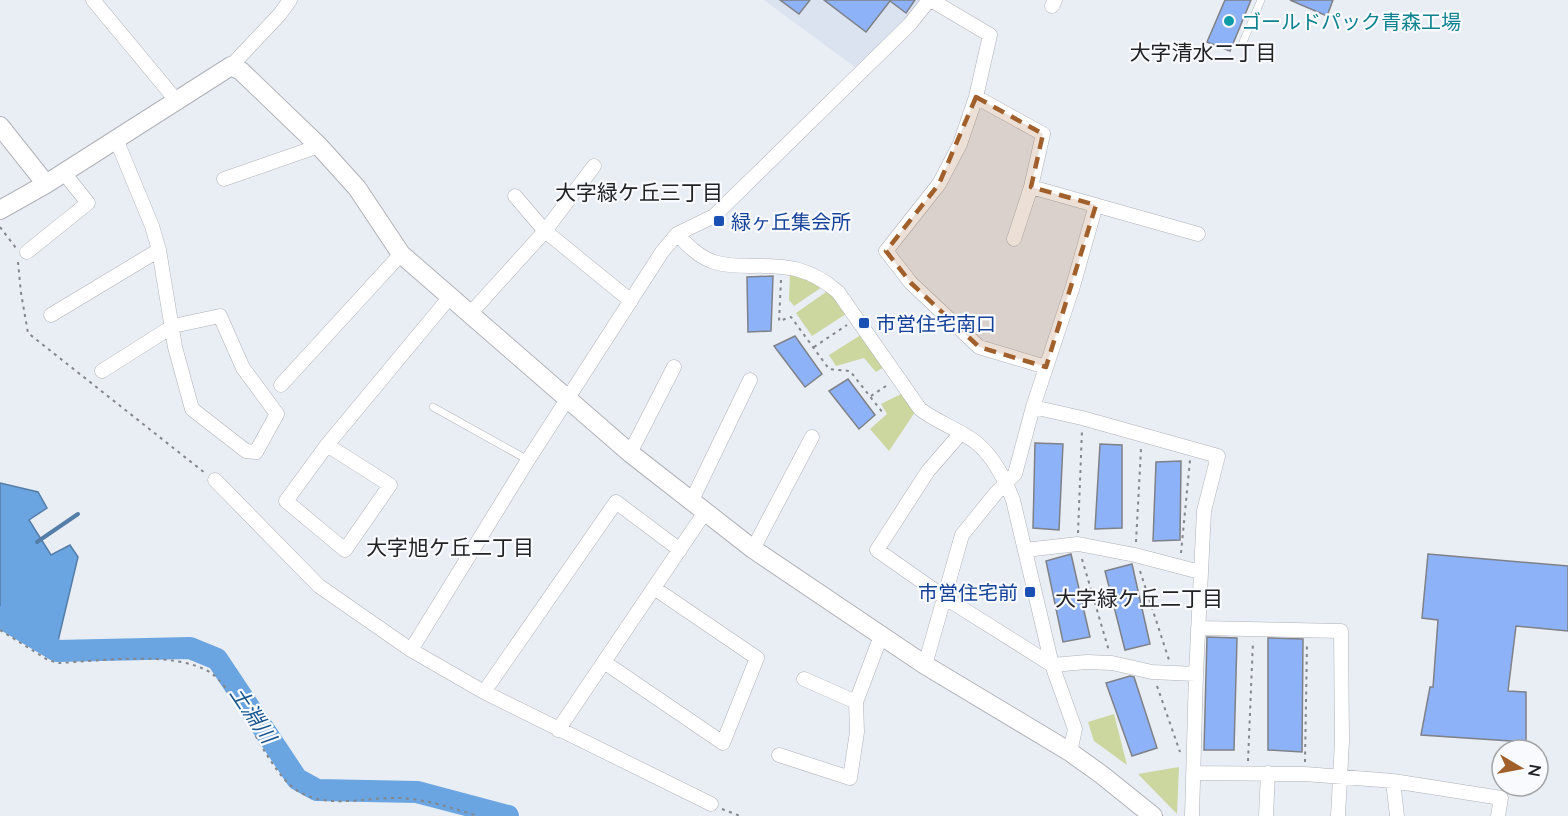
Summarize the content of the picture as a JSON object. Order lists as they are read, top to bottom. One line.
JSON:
{"districts":["大字清水二丁目","大字緑ケ丘三丁目","大字旭ケ丘二丁目","大字緑ケ丘二丁目"],"water":["土淵川"],"places":{"other":["ゴールドパック青森工場"],"transit":["緑ヶ丘集会所","市営住宅南口","市営住宅前"]},"north":"right"}
